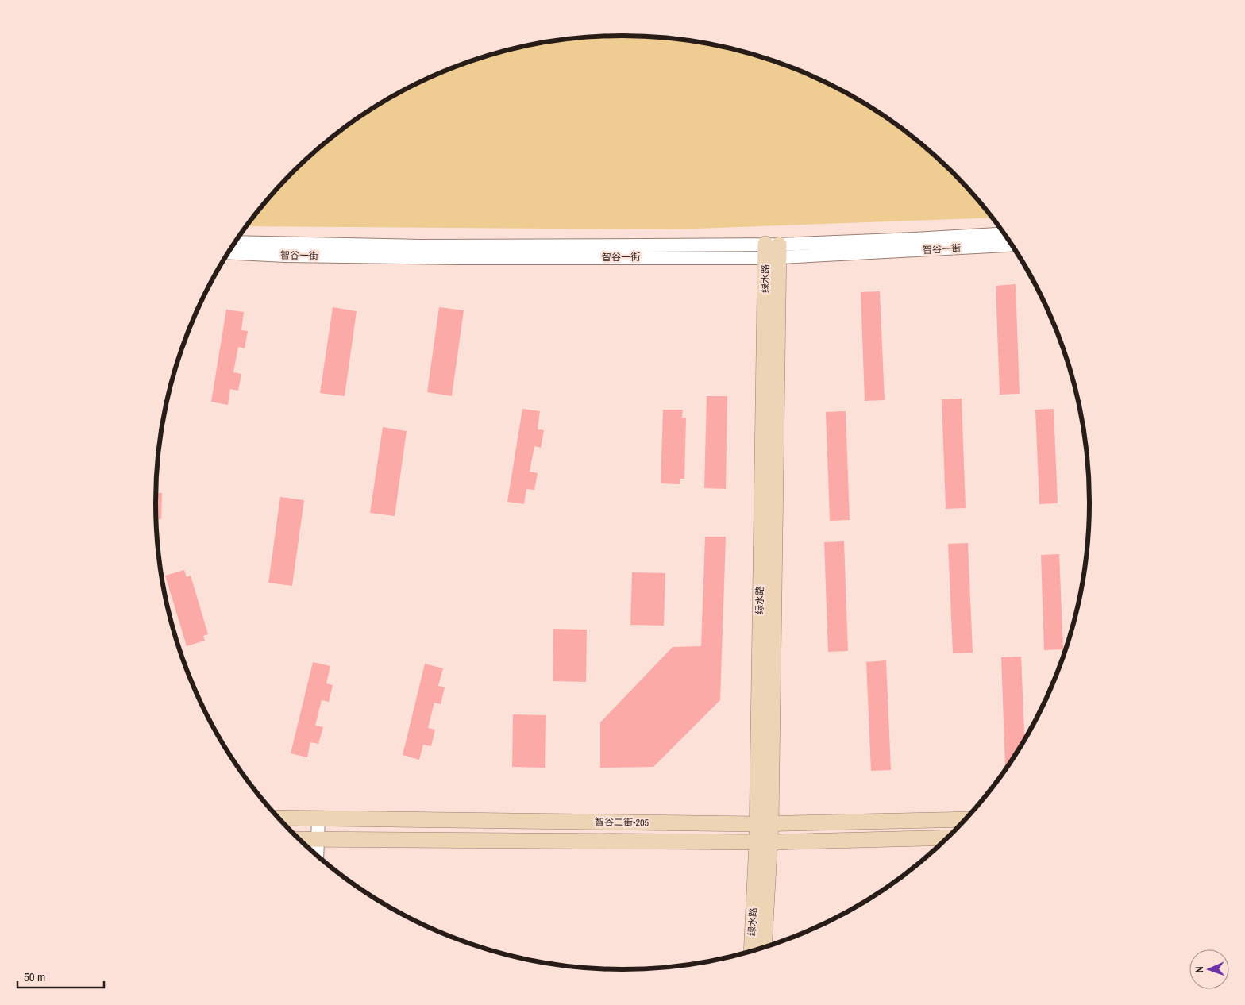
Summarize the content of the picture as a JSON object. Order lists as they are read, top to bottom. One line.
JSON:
{"streets":{"main road":["绿水路","智谷二街•205"],"street":["智谷一街"]},"crossings":[["智谷一街","绿水路"],["绿水路","智谷二街•205"]],"scale_bar":"50 m","north":"left"}
